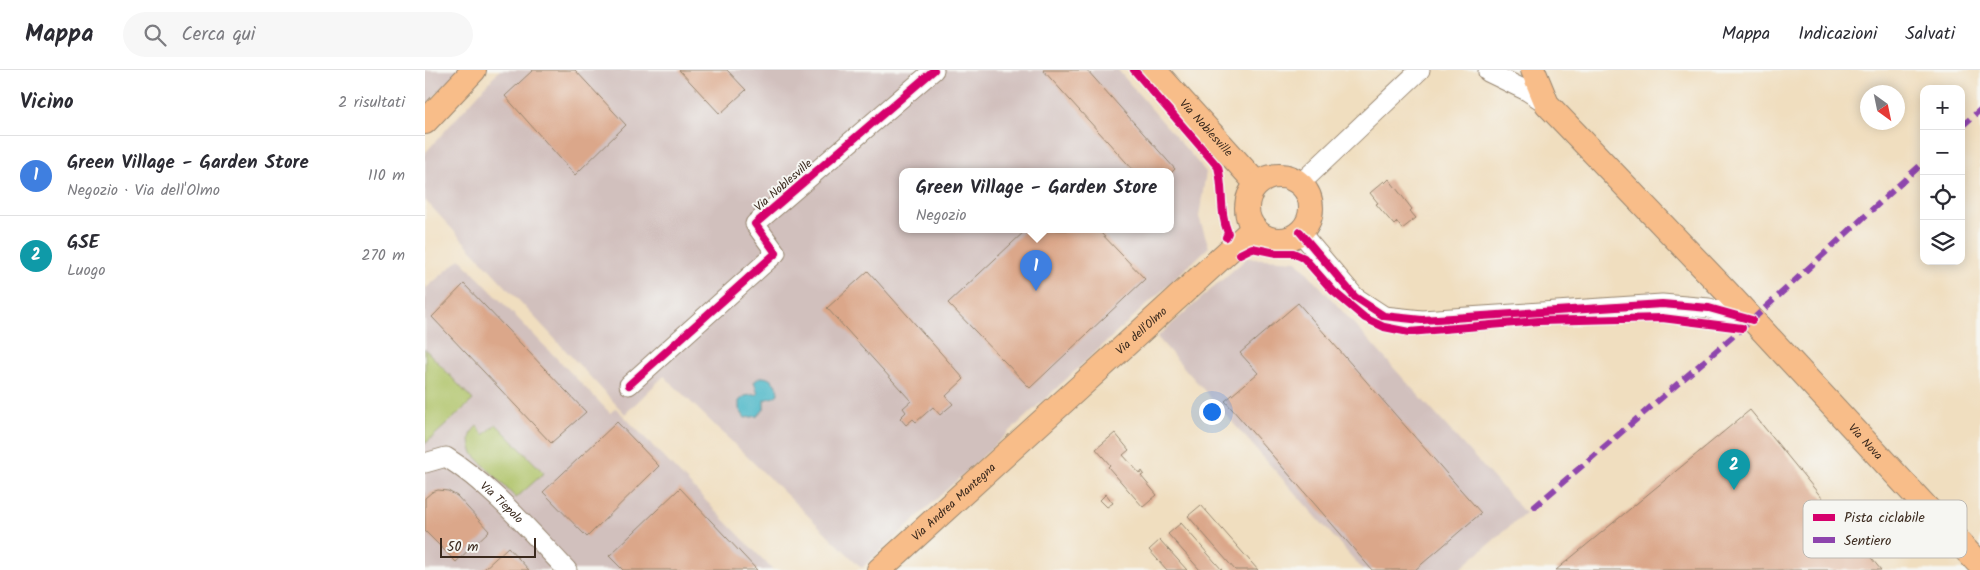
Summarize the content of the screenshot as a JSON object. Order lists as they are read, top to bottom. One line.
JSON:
{"streets":{"main road":["Via Noblesville","Via dell'Olmo","Via Nova","Via Andrea Mantegna"],"street":["Via Tiepolo"]},"crossings":[["Via Noblesville","Via dell'Olmo"],["Via dell'Olmo","Via Andrea Mantegna"]],"legend":["Pista ciclabile","Sentiero"],"scale_bar":"50 m","north":"bottom right","page":{"header":"Mappa","search":"Cerca qui","nav":["Mappa","Indicazioni","Salvati"],"heading":["Vicino","2 risultati"],"map_buttons":["+","−"],"list":[{"mark":"1","name":"Green Village - Garden Store","note":"Negozio · Via dell'Olmo","value":"110 m"},{"mark":"2","name":"GSE","note":"Luogo","value":"270 m"}],"popup":["Green Village - Garden Store","Negozio"],"pins":["1","2"],"scale":"50 m"}}
